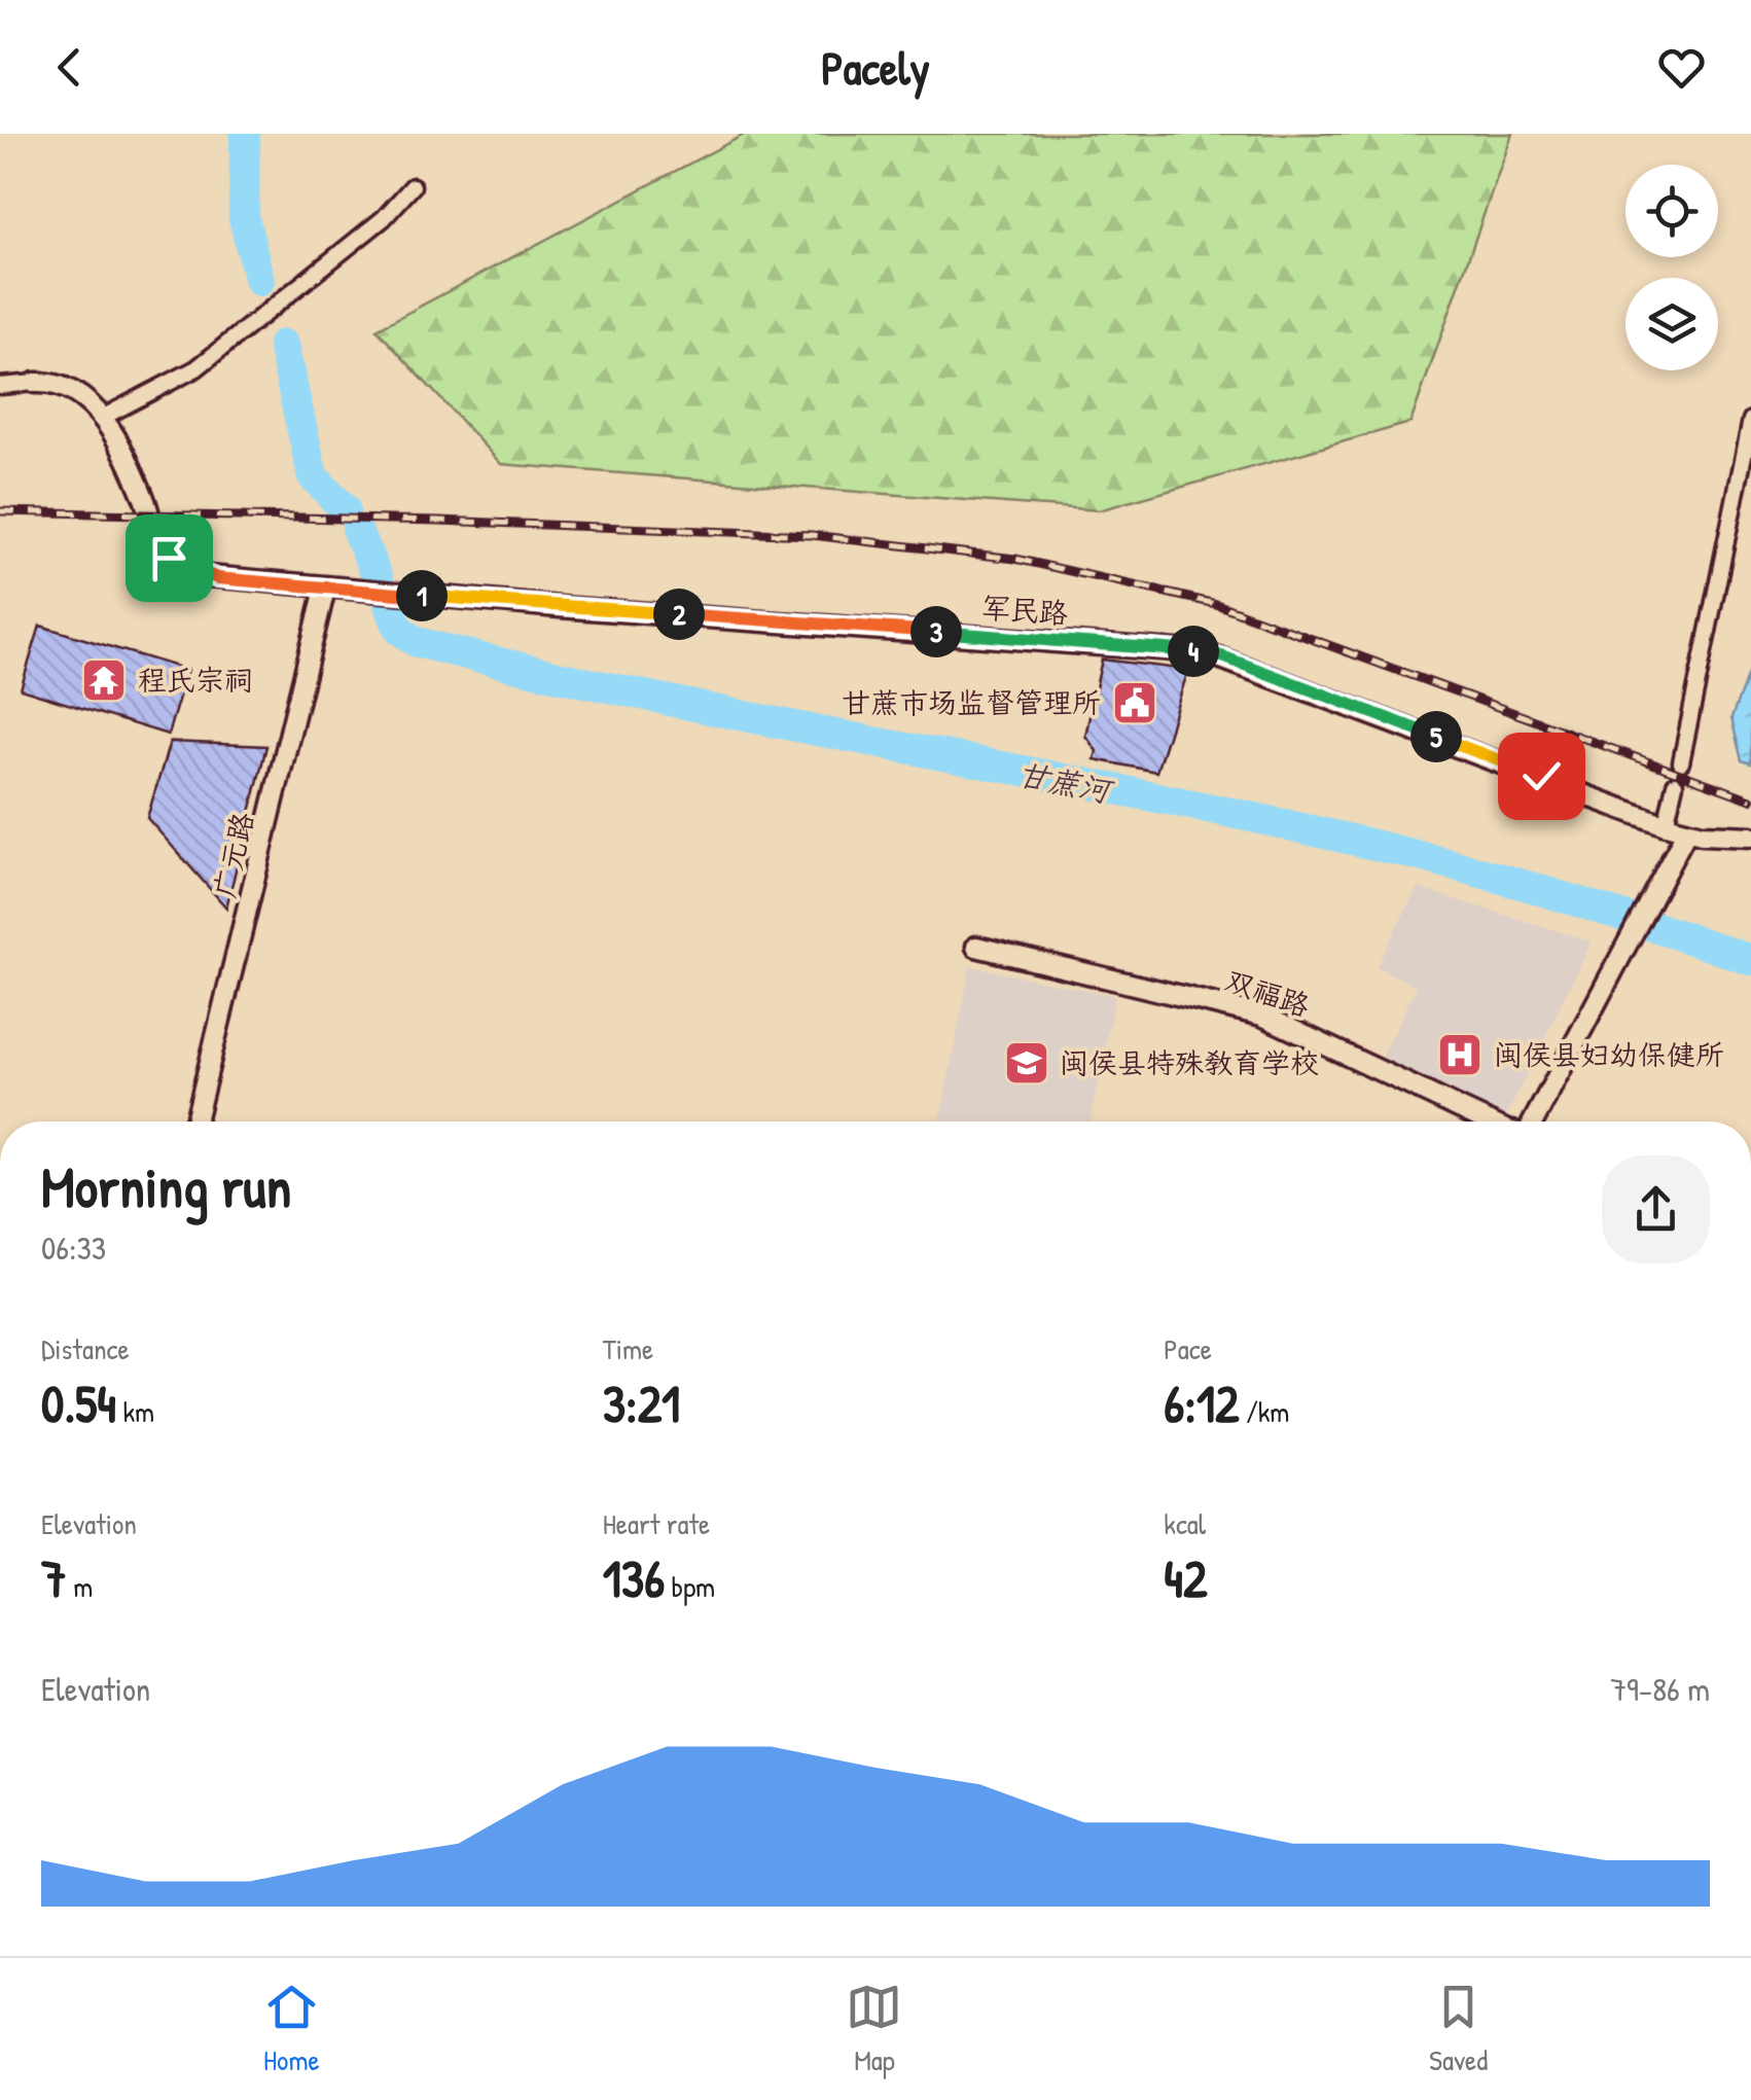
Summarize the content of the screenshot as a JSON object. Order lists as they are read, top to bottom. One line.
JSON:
{"streets":{"street":["军民路","广元路","双福路"]},"crossings":[["军民路","广元路"]],"water":["甘蔗河"],"places":{"temple":["程氏宗祠"],"public building":["甘蔗市场监督管理所"],"hospital":["闽侯县妇幼保健所"],"school or university":["闽侯县特殊教育学校"]},"page":{"header":"Pacely","pins":["1","2","3","4","5"],"heading":["Morning run","06:33"],"stats":[["Distance","0.54 km"],["Time","3:21"],["Pace","6:12 /km"],["Elevation","7 m"],["Heart rate","136 bpm"],["kcal","42"]],"chart":["Elevation","79–86 m"],"tabs":["Home","Map","Saved"]}}
